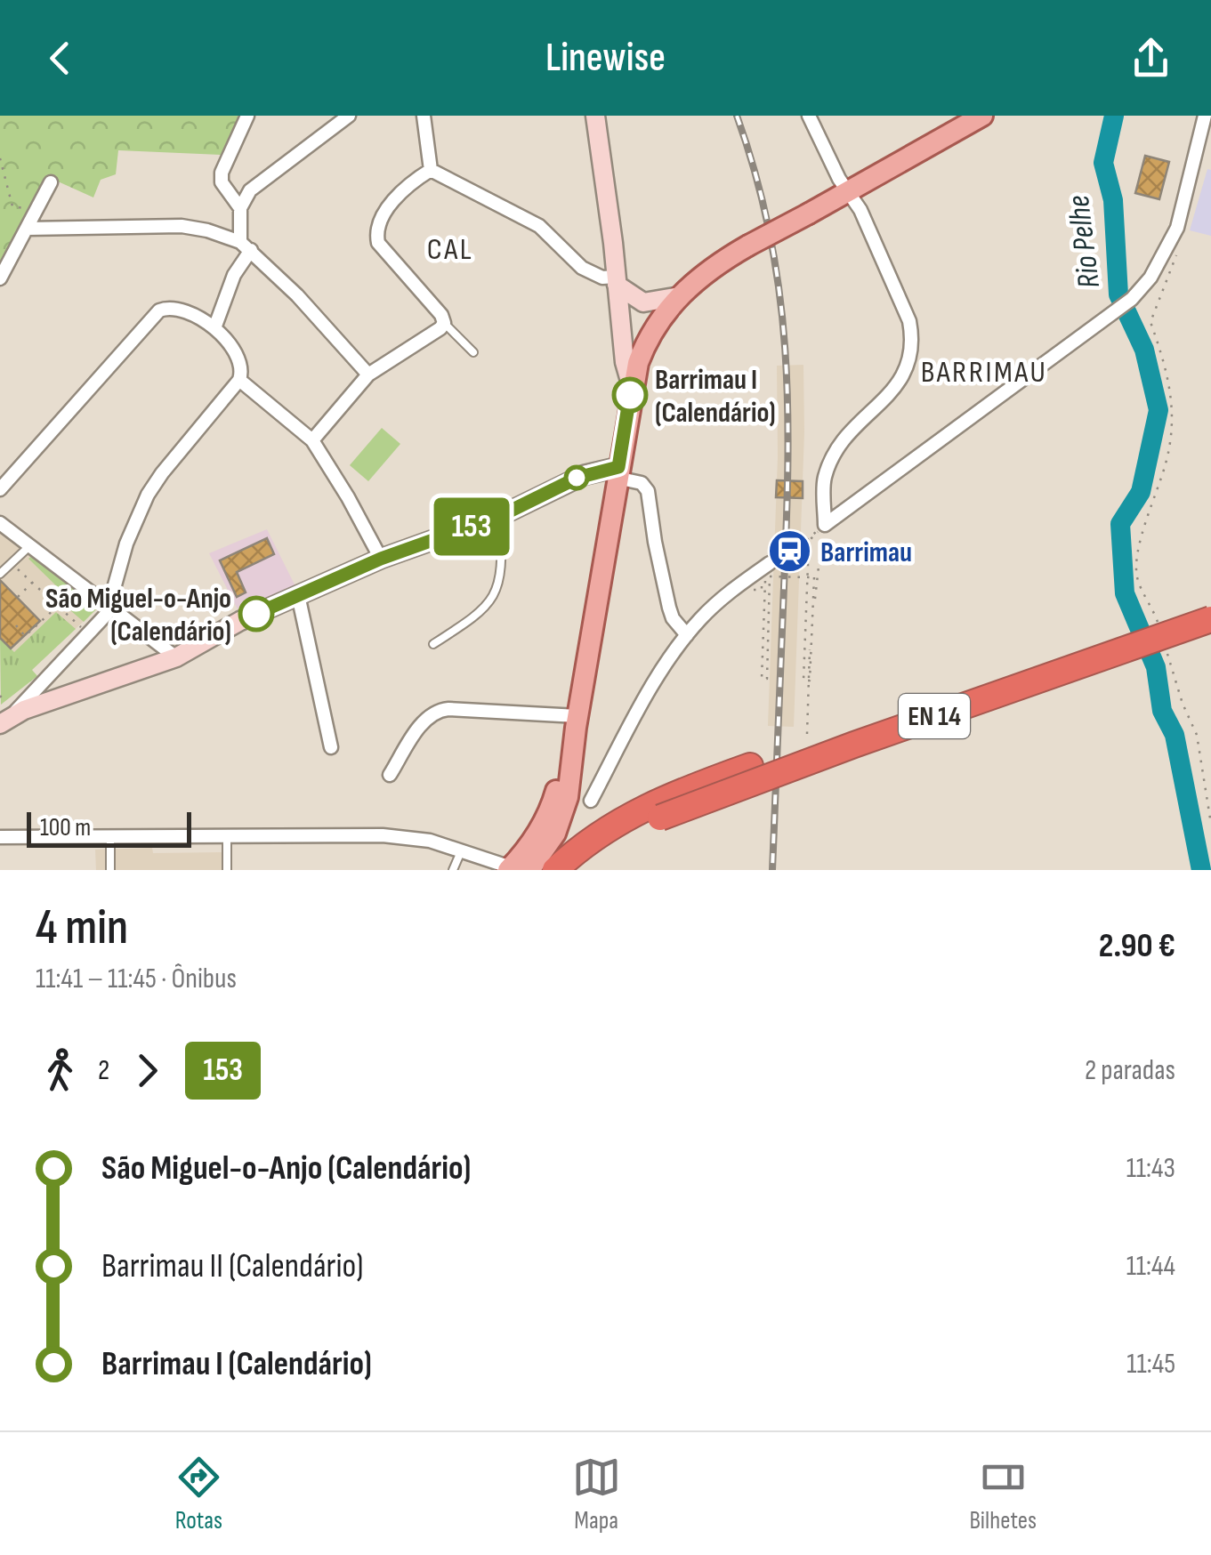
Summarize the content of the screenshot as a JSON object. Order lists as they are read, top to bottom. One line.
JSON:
{"streets":{"highway":["EN 14"]},"districts":["CAL","BARRIMAU"],"water":["Rio Pelhe"],"places":{"other":["Barrimau I (Calendário)","São Miguel-o-Anjo (Calendário)"],"station":["Barrimau"]},"lines":["bus line 153"],"scale_bar":"100 m","page":{"header":"Linewise","on_map":"153","scale":"100 m","heading":["4 min","11:41 – 11:45 · Ônibus","2.90 €"],"legs":["2","153","2 paradas"],"list":[{"name":"São Miguel-o-Anjo (Calendário)","value":"11:43"},{"name":"Barrimau II (Calendário)","value":"11:44"},{"name":"Barrimau I (Calendário)","value":"11:45"}],"tabs":["Rotas","Mapa","Bilhetes"]}}
